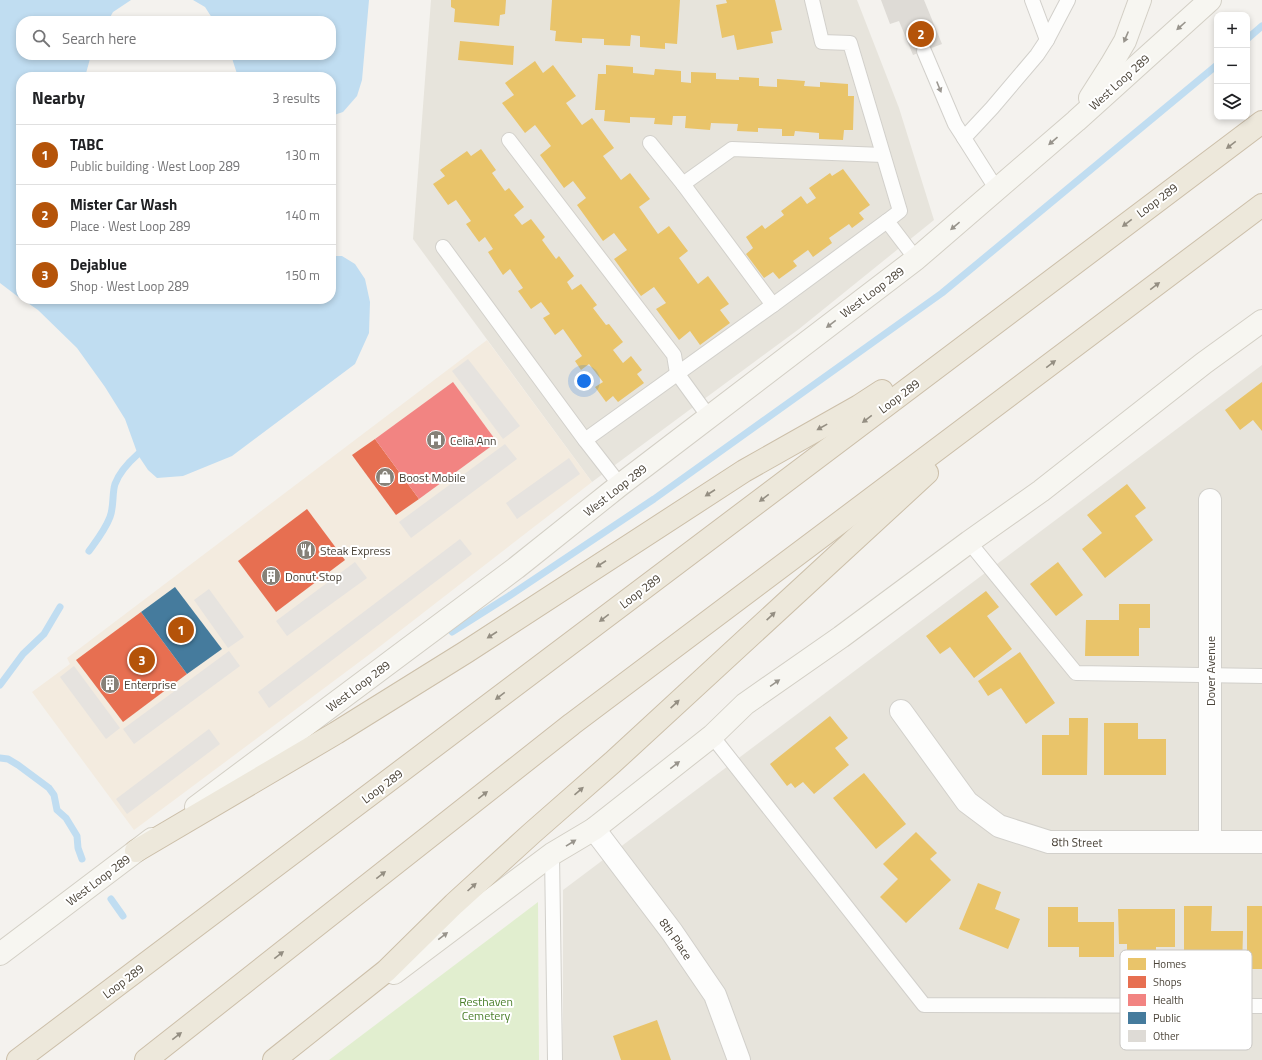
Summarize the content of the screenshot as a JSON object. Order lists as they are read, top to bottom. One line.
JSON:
{"streets":{"highway":["Loop 289"],"main road":["West Loop 289"],"street":["Dover Avenue","8th Street","8th Place"]},"crossings":[["Dover Avenue","8th Street"]],"one_way":["West Loop 289"],"parks":["Resthaven Cemetery"],"places":{"hospital":["Celia Ann"],"shop":["Boost Mobile"],"restaurant":["Steak Express"],"building":["Donut Stop","Enterprise"]},"legend":["Homes","Shops","Health","Public","Other"],"page":{"map_buttons":["+","−"],"search":"Search here","pins":["2","1","3"],"heading":["Nearby","3 results"],"list":[{"mark":"1","name":"TABC","note":"Public building · West Loop 289","value":"130 m"},{"mark":"2","name":"Mister Car Wash","note":"Place · West Loop 289","value":"140 m"},{"mark":"3","name":"Dejablue","note":"Shop · West Loop 289","value":"150 m"}]}}
